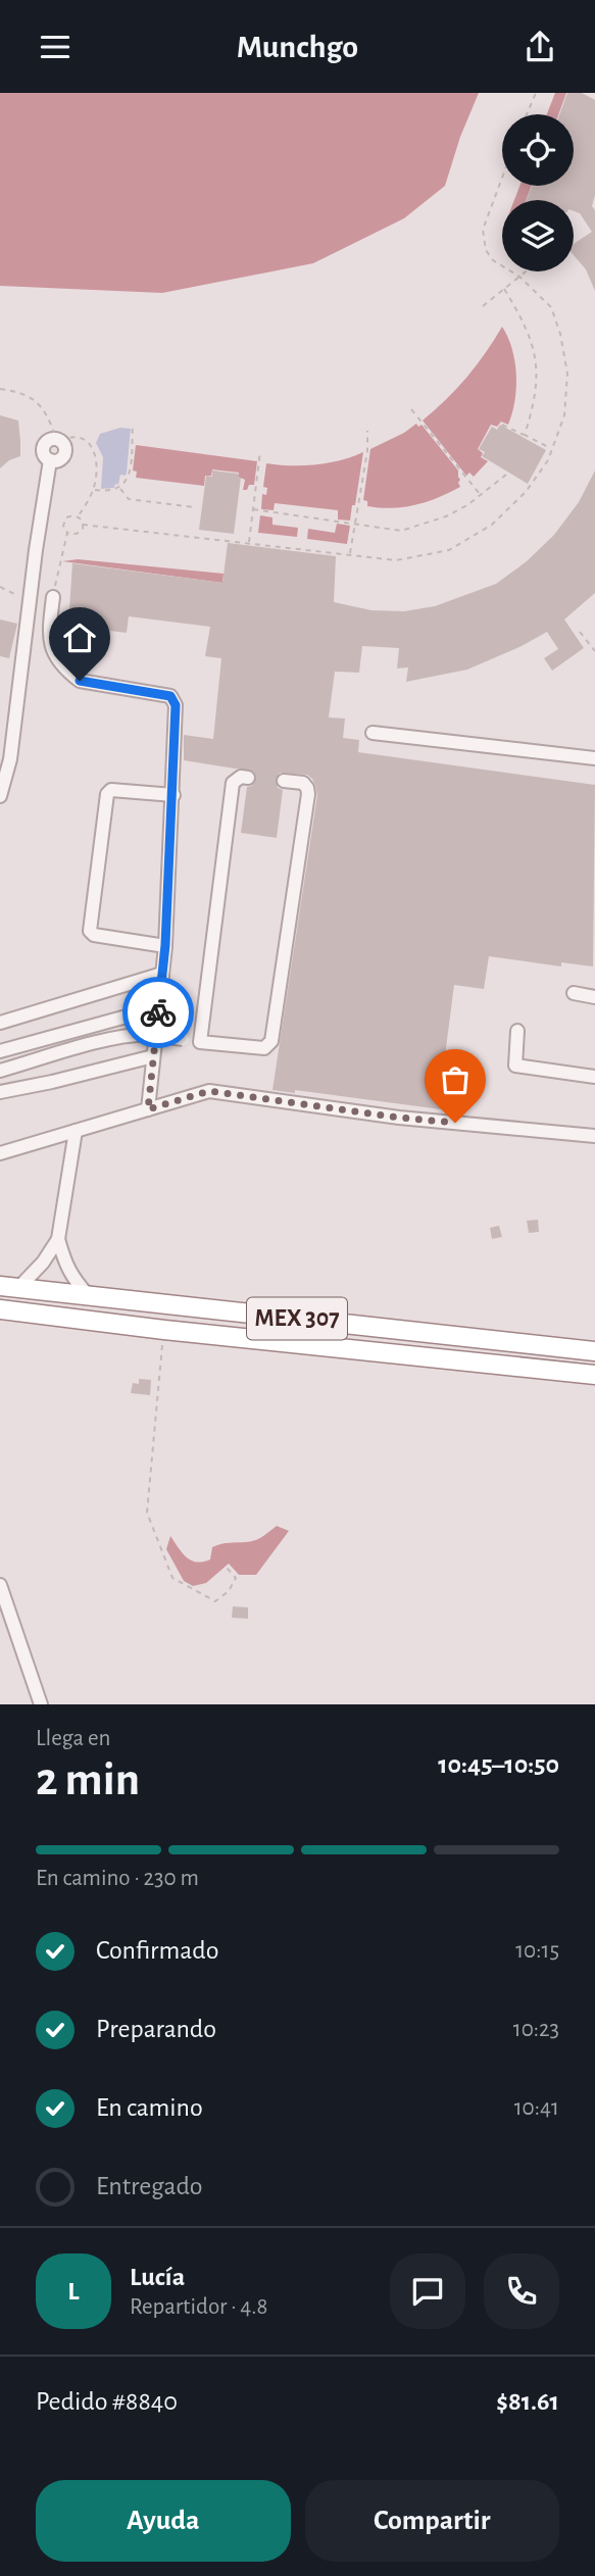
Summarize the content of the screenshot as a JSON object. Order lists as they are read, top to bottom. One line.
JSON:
{"streets":{"highway":["MEX 307"]},"page":{"header":"Munchgo","heading":["2 min","Llega en","10:45–10:50"],"panel":["Lucía","Repartidor · 4.8","Pedido #8840","$81.61"],"bar":"En camino · 230 m","list":[["Confirmado","10:15"],["Preparando","10:23"],["En camino","10:41"],"Entregado"],"round":"L","buttons":["Ayuda","Compartir"]}}
